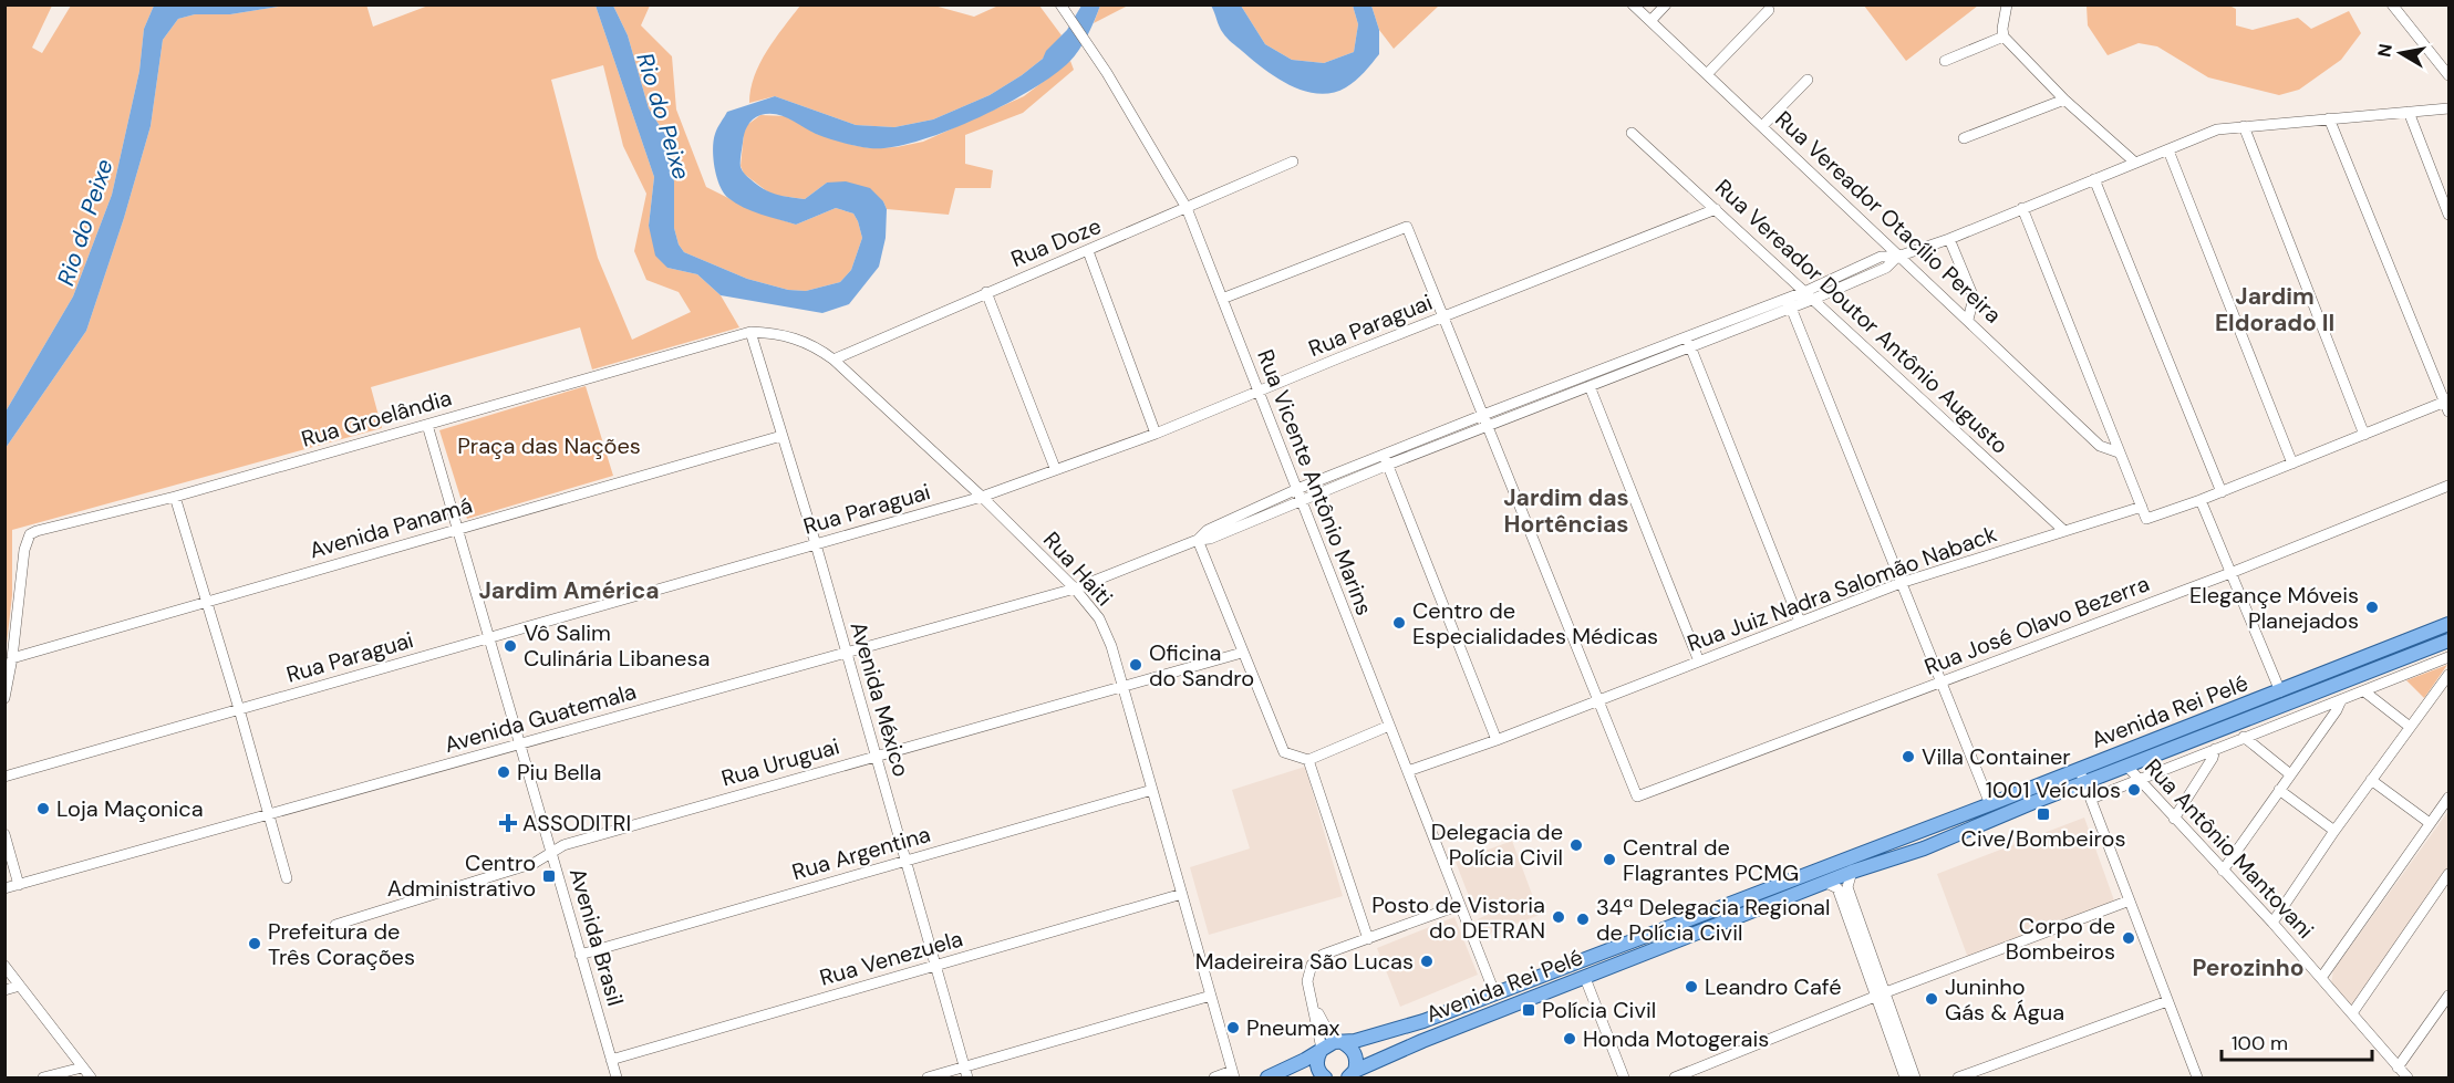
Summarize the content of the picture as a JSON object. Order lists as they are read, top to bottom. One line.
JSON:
{"streets":{"main road":["Avenida Rei Pelé"],"street":["Rua Vereador Otacílio Pereira","Rua Doze","Rua Vereador Doutor Antônio Augusto","Rua Paraguai","Rua Groelândia","Rua Vicente Antônio Marins","Avenida Panamá","Rua Haiti","Rua Juiz Nadra Salomão Naback","Rua José Olavo Bezerra","Avenida México","Avenida Guatemala","Rua Uruguai","Rua Antônio Mantovani","Rua Argentina","Avenida Brasil","Rua Venezuela"]},"crossings":[["Rua Doze","Rua Vicente Antônio Marins"],["Rua Doze","Rua Haiti"],["Rua Vereador Doutor Antônio Augusto","Rua Paraguai"],["Rua Vereador Doutor Antônio Augusto","Rua Juiz Nadra Salomão Naback"],["Rua Paraguai","Rua Vicente Antônio Marins"],["Rua Paraguai","Rua Haiti"],["Rua Paraguai","Avenida México"],["Rua Paraguai","Avenida Brasil"],["Rua Groelândia","Avenida Panamá"],["Rua Groelândia","Rua Haiti"],["Rua Groelândia","Avenida México"],["Rua Groelândia","Avenida Brasil"],["Rua Vicente Antônio Marins","Rua Juiz Nadra Salomão Naback"],["Rua Vicente Antônio Marins","Avenida Rei Pelé"],["Rua Vicente Antônio Marins","Avenida Guatemala"],["Avenida Panamá","Avenida México"],["Avenida Panamá","Avenida Brasil"],["Rua Haiti","Avenida México"],["Rua Haiti","Avenida Guatemala"],["Rua Haiti","Rua Uruguai"],["Rua Haiti","Rua Argentina"],["Rua Haiti","Rua Venezuela"],["Rua Juiz Nadra Salomão Naback","Rua José Olavo Bezerra"],["Avenida México","Avenida Guatemala"],["Avenida México","Rua Uruguai"],["Avenida México","Rua Argentina"],["Avenida México","Rua Venezuela"],["Avenida Rei Pelé","Rua Antônio Mantovani"],["Avenida Guatemala","Avenida Brasil"],["Rua Uruguai","Avenida Brasil"],["Rua Argentina","Avenida Brasil"],["Avenida Brasil","Rua Venezuela"]],"districts":["Jardim Eldorado II","Jardim das Hortências","Jardim América","Perozinho"],"water":["Rio do Peixe"],"parks":["Praça das Nações"],"places":{"other":["Elegançe Móveis Planejados","Centro de Especialidades Médicas","Vô Salim Culinária Libanesa","Oficina do Sandro","Villa Container","Piu Bella","1001 Veículos","Loja Maçonica","Delegacia de Polícia Civil","Central de Flagrantes PCMG","Posto de Vistoria do DETRAN","34ª Delegacia Regional de Polícia Civil","Corpo de Bombeiros","Prefeitura de Três Corações","Madeireira São Lucas","Leandro Café","Juninho Gás & Água","Pneumax","Honda Motogerais"],"transit":["Cive/Bombeiros","Centro Administrativo","Polícia Civil"],"health":["ASSODITRI"]},"scale_bar":"100 m","north":"left"}
